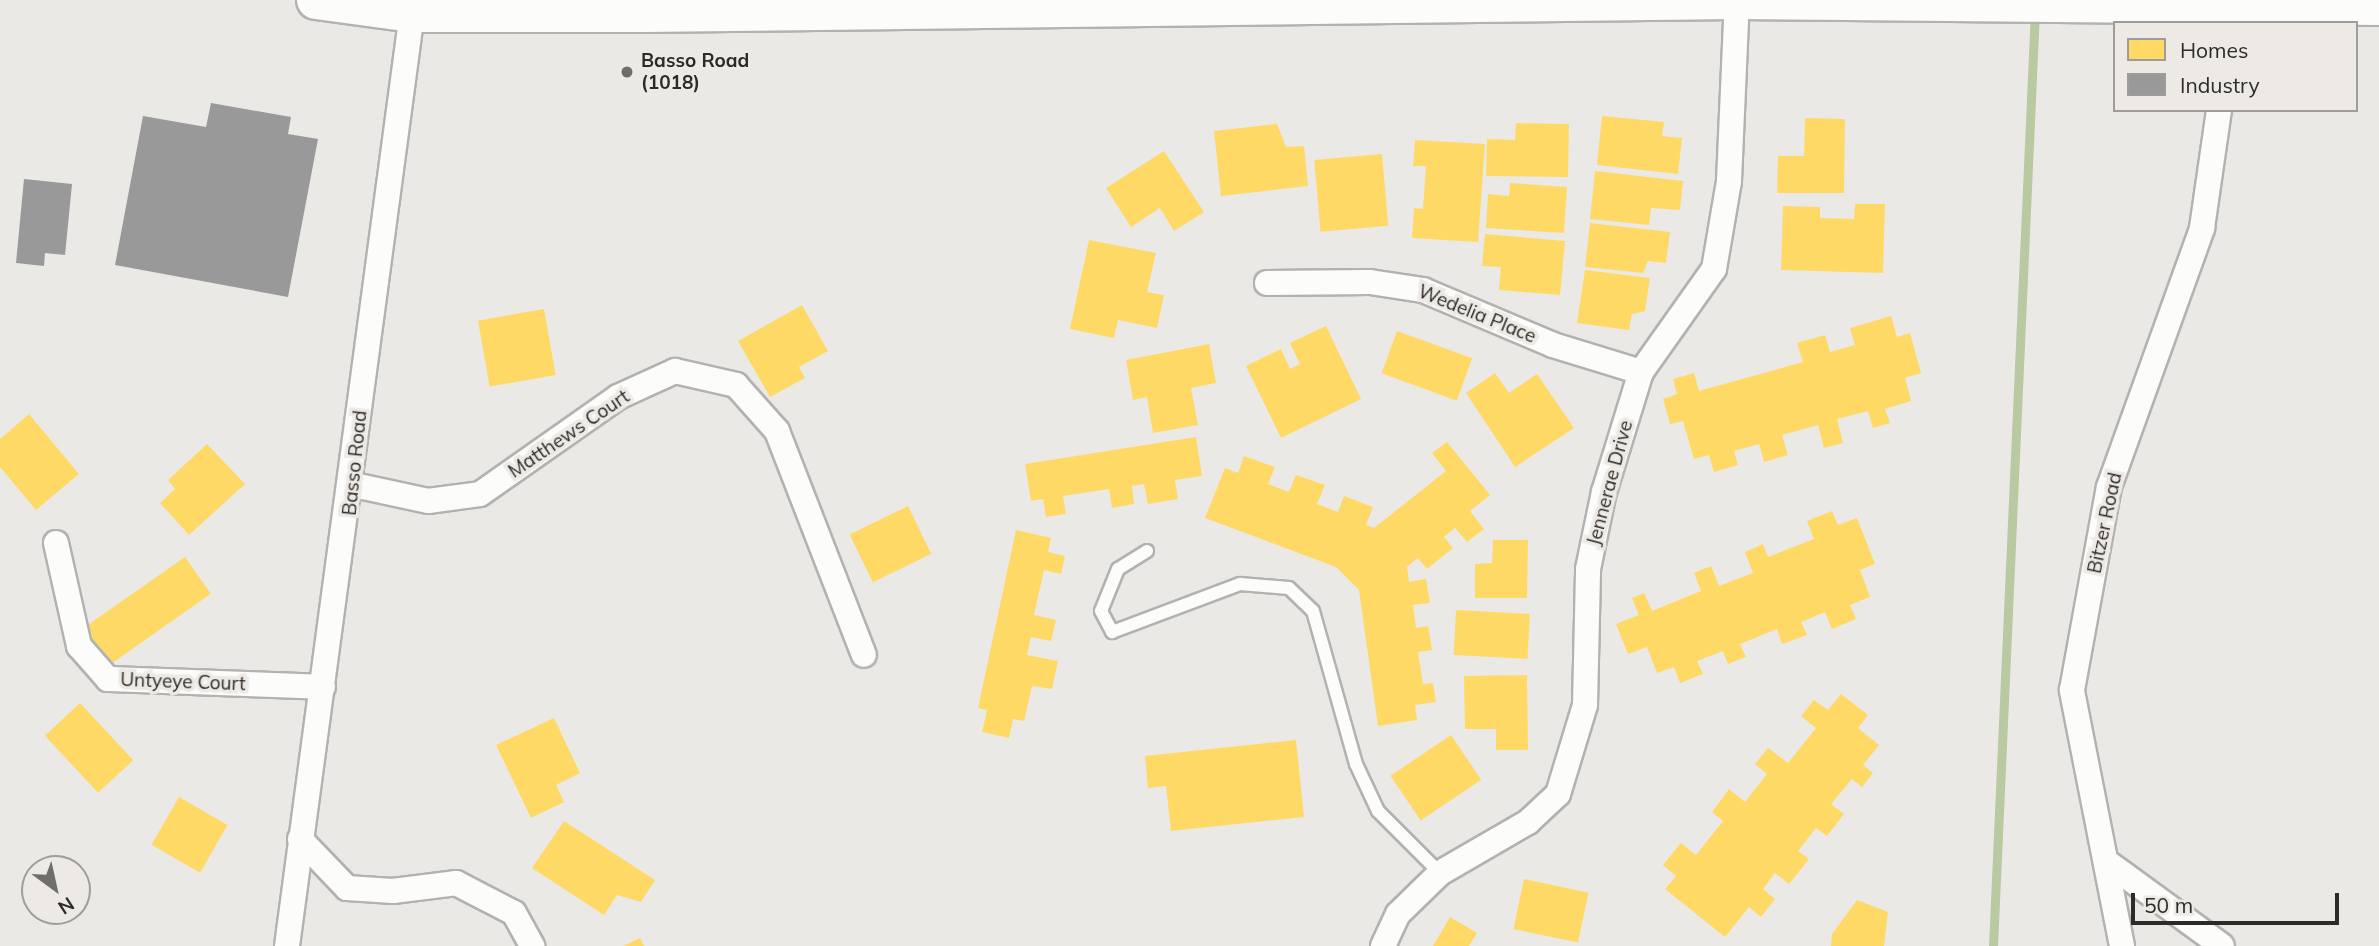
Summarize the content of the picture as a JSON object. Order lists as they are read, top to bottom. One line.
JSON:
{"streets":{"street":["Wedelia Place","Matthews Court","Basso Road","Jennerae Drive","Bitzer Road","Untyeye Court"]},"crossings":[["Wedelia Place","Jennerae Drive"],["Matthews Court","Basso Road"],["Basso Road","Untyeye Court"]],"places":["Basso Road (1018)"],"legend":["Homes","Industry"],"scale_bar":"50 m","north":"bottom right"}
